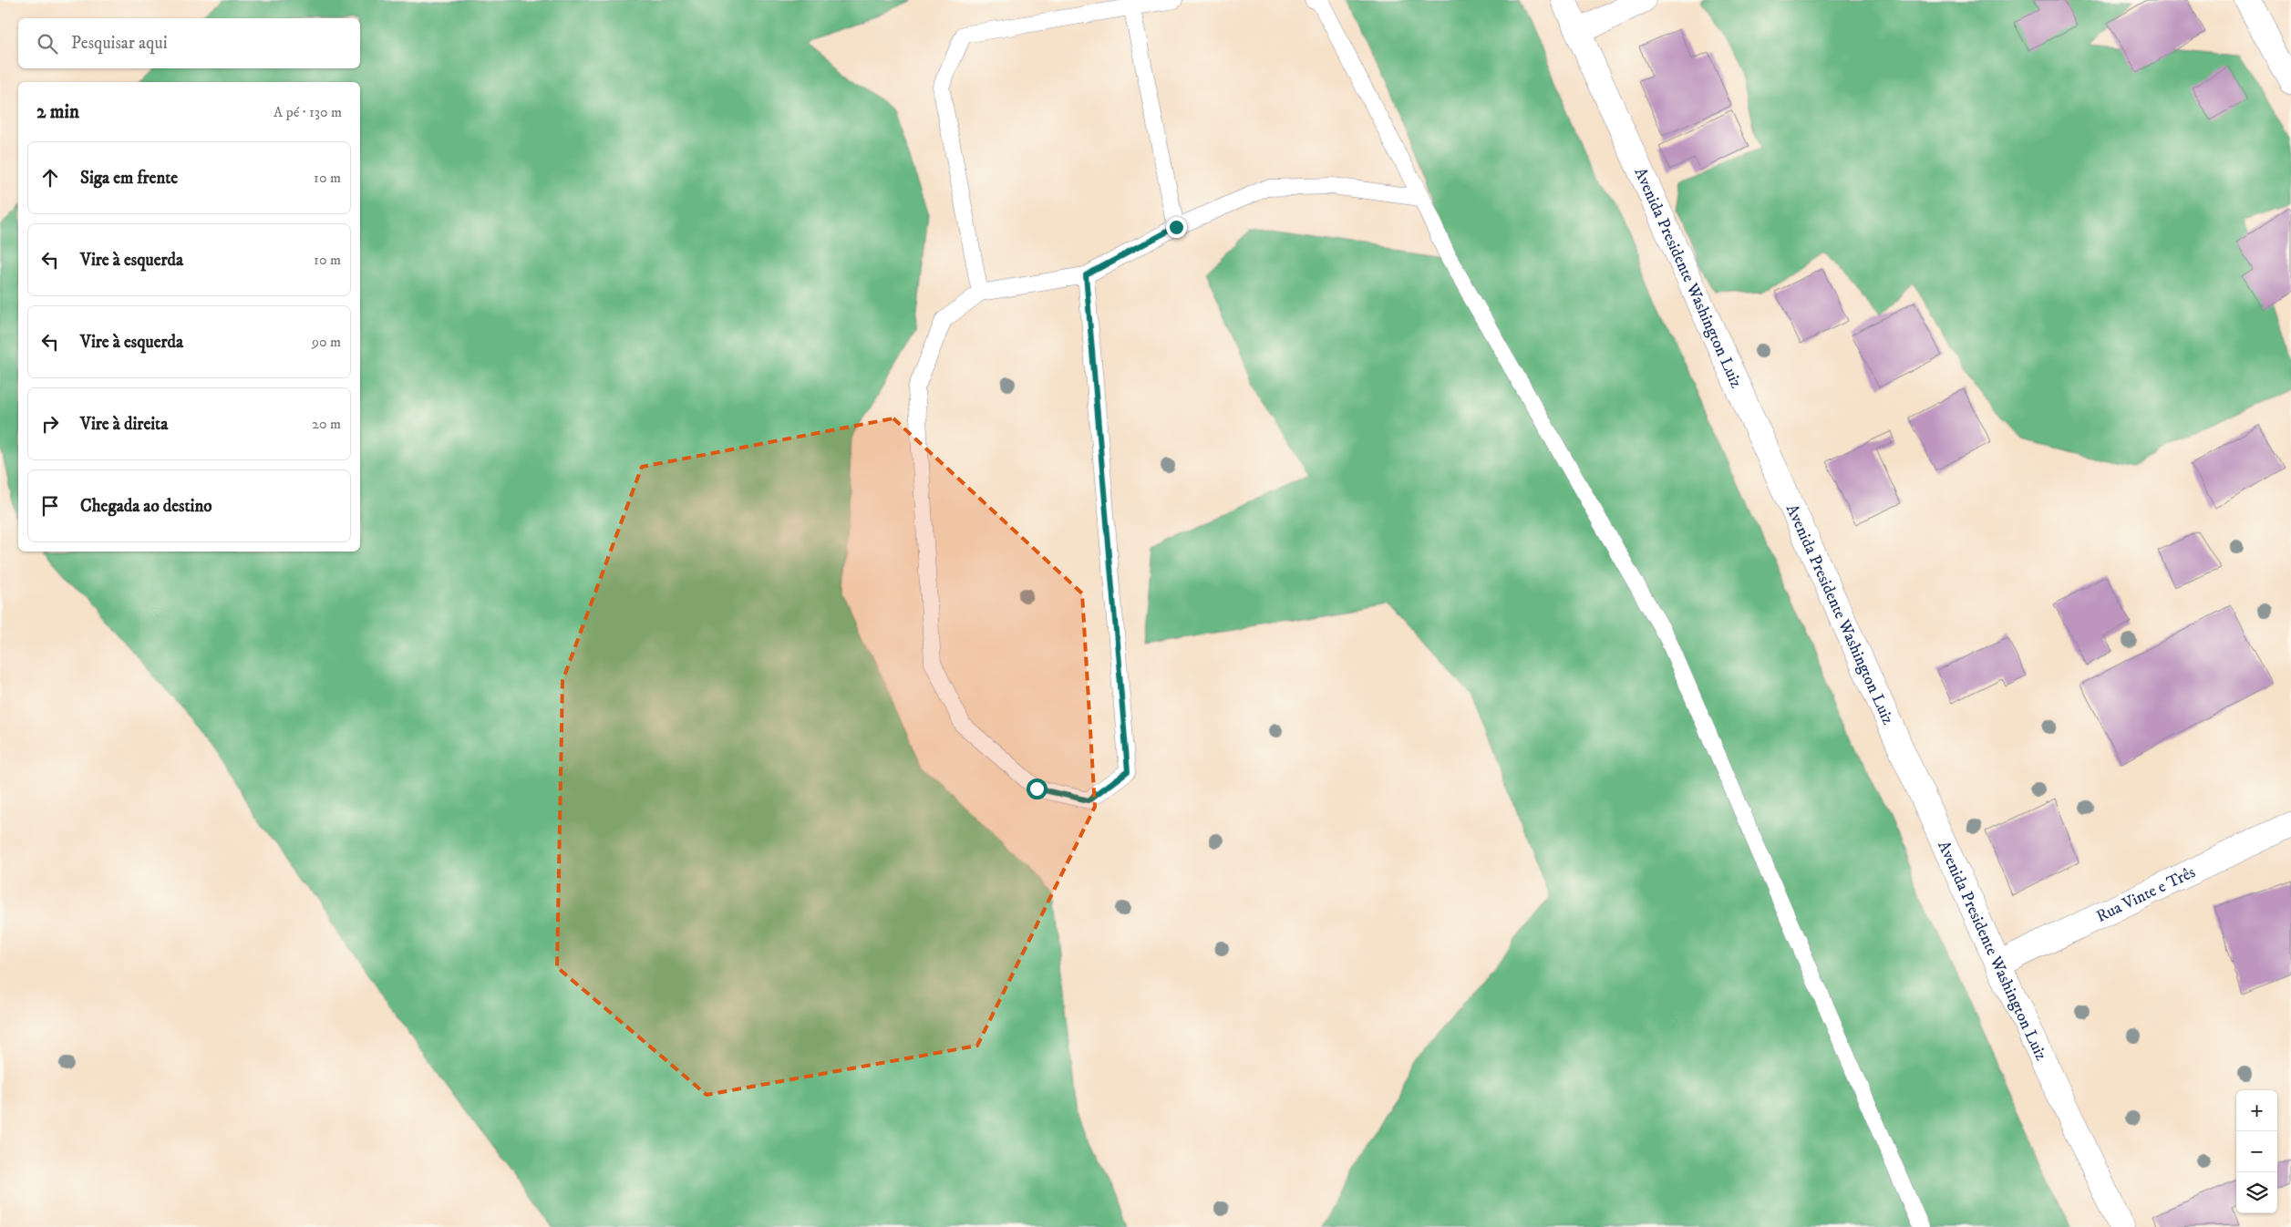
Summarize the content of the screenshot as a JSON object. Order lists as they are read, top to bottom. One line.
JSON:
{"streets":{"street":["Avenida Presidente Washington Luiz","Rua Vinte e Três"]},"crossings":[["Avenida Presidente Washington Luiz","Rua Vinte e Três"]],"page":{"search":"Pesquisar aqui","heading":["2 min","A pé · 130 m"],"list":[["Siga em frente","10 m"],["Vire à esquerda","10 m"],["Vire à esquerda","90 m"],["Vire à direita","20 m"],"Chegada ao destino"],"map_buttons":["+","−"]}}
